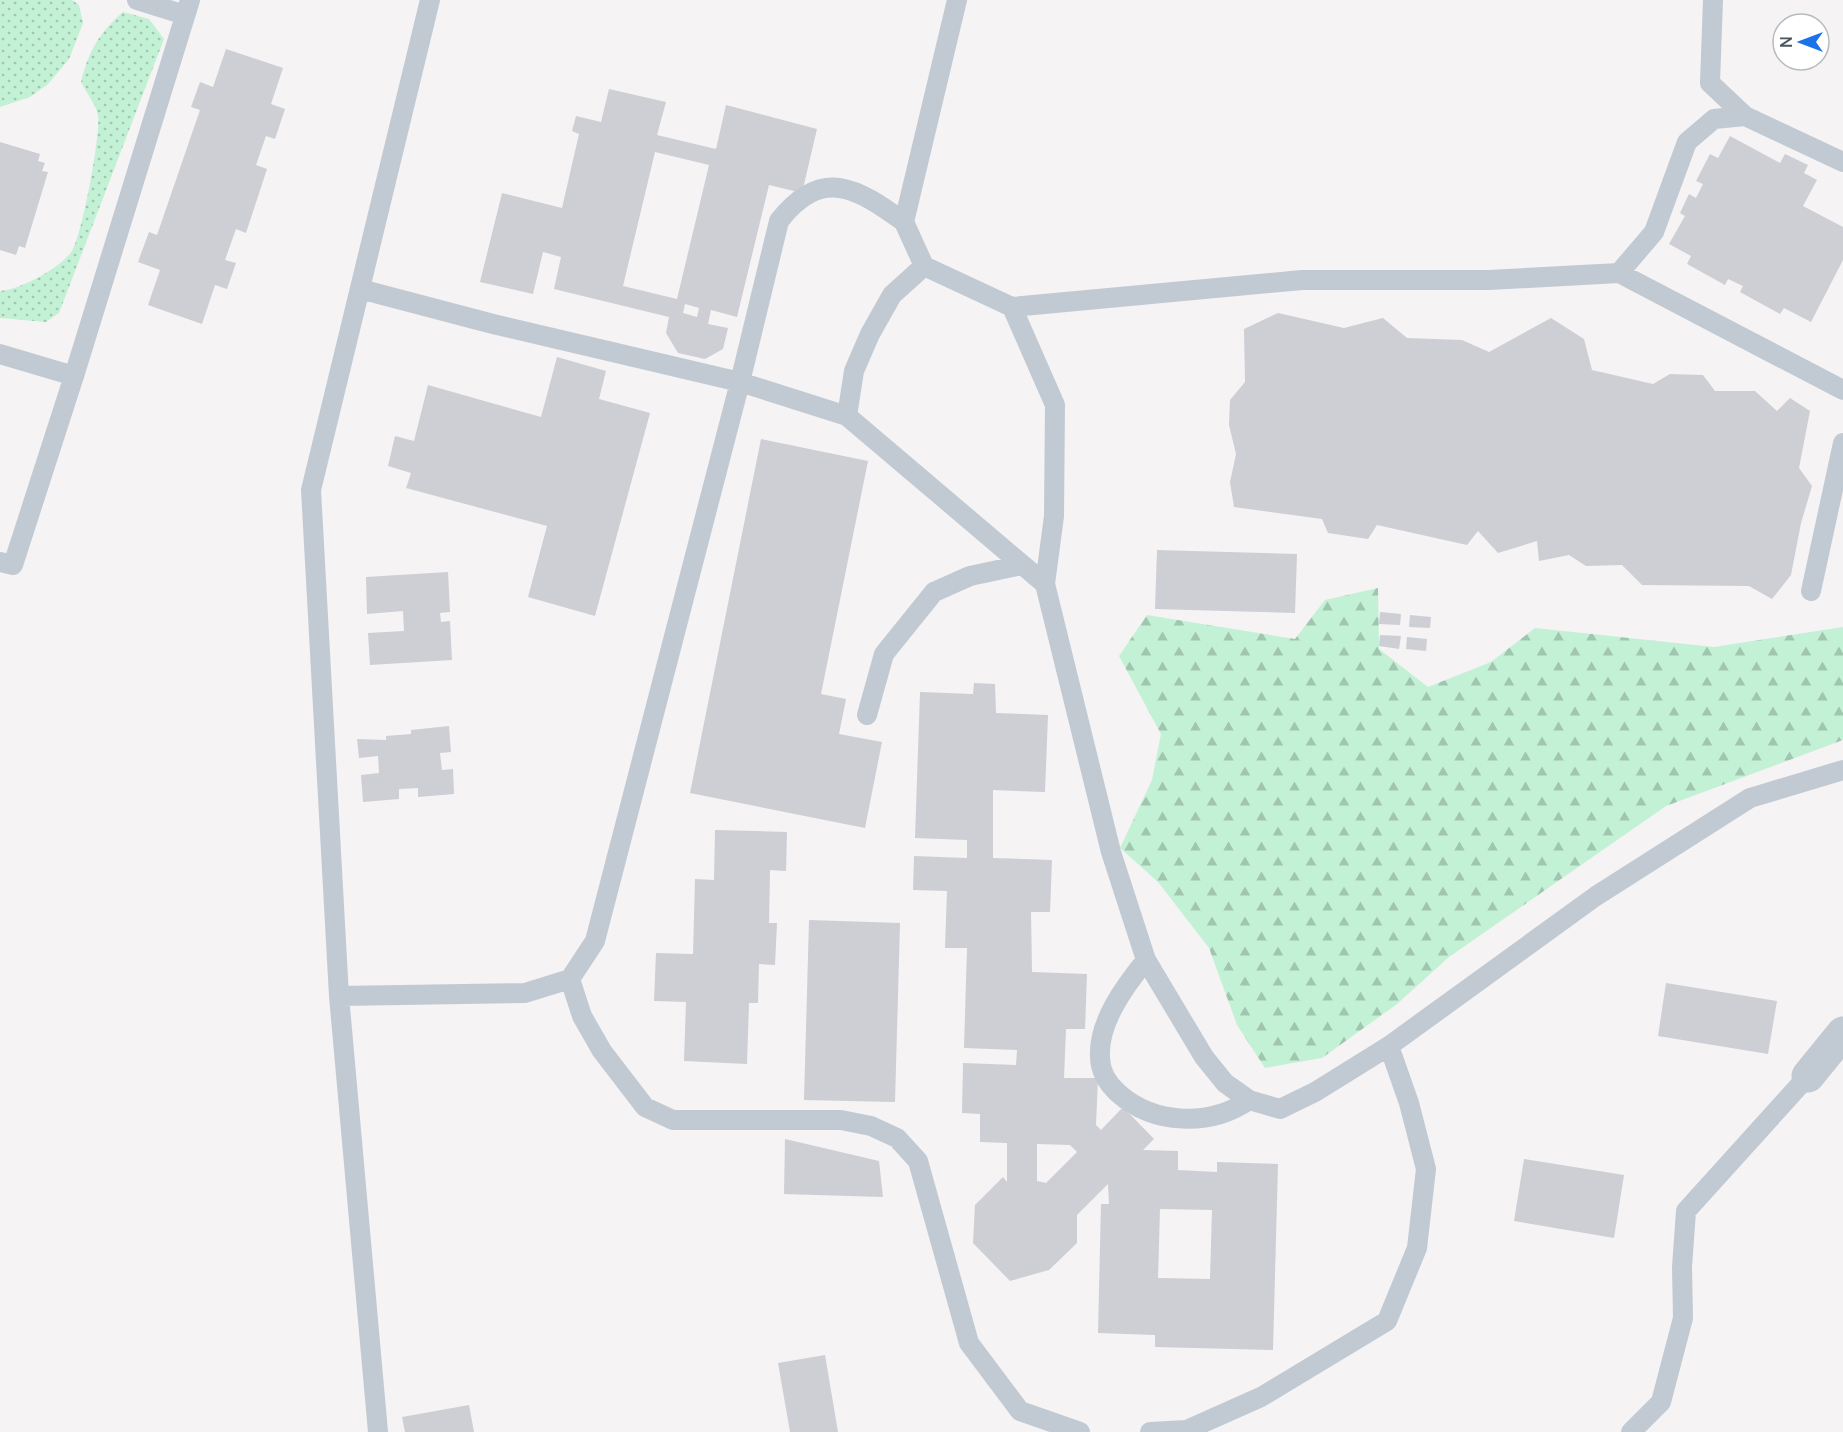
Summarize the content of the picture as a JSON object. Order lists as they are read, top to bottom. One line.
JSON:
{"north":"left"}
